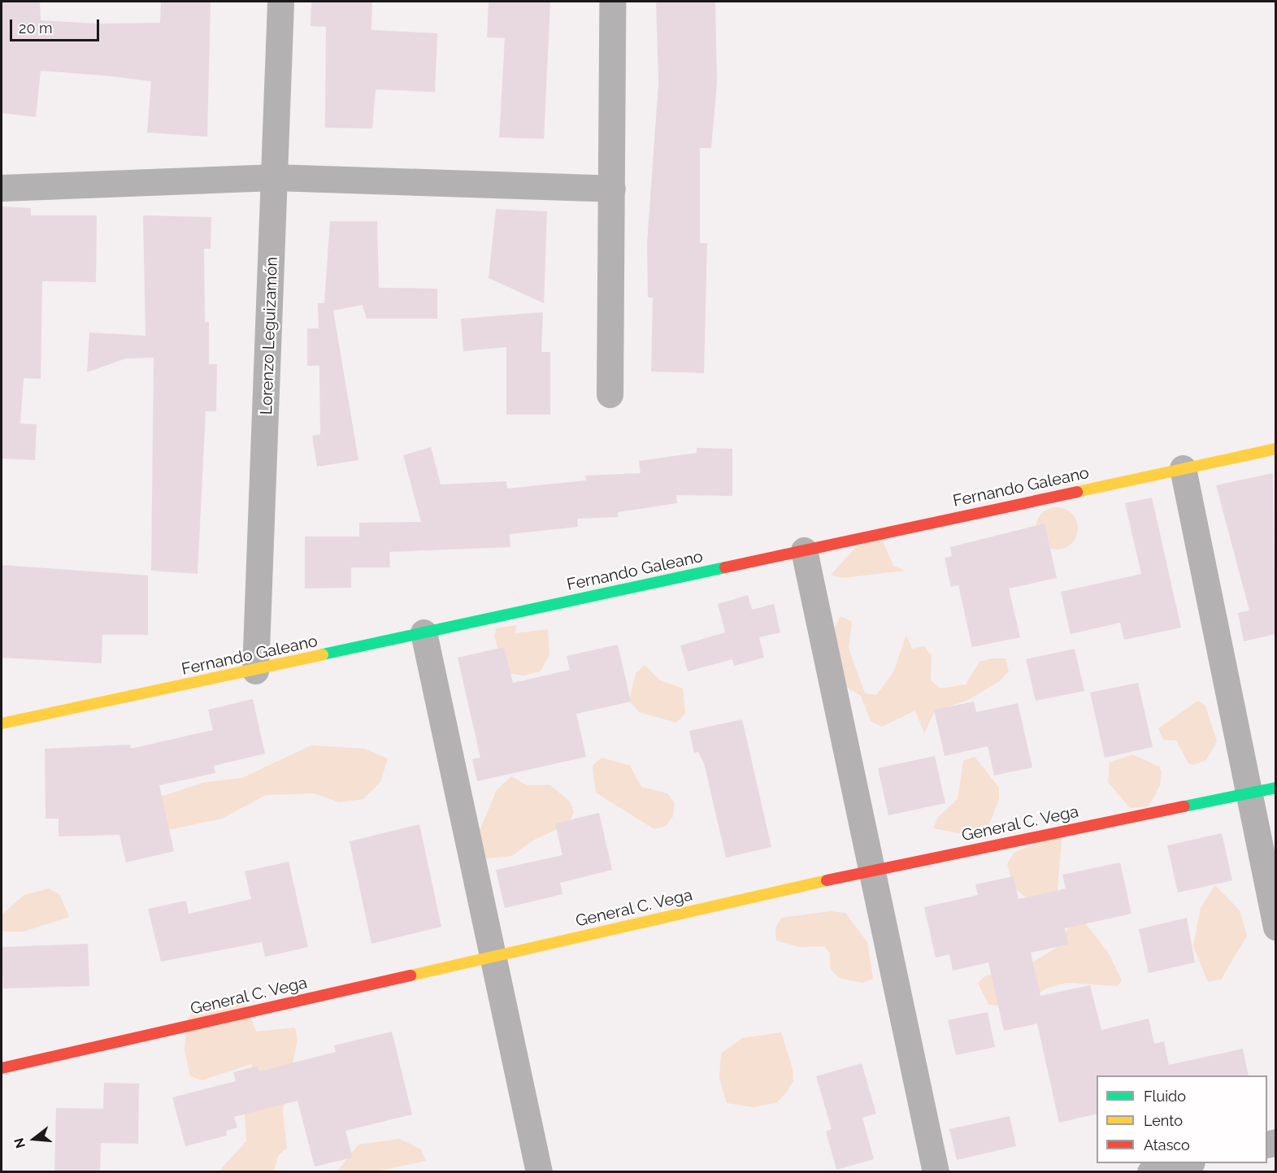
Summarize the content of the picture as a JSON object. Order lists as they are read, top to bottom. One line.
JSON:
{"streets":{"street":["Lorenzo Leguizamón","Fernando Galeano","General C. Vega"]},"crossings":[["Lorenzo Leguizamón","Fernando Galeano"]],"legend":["Fluido","Lento","Atasco"],"scale_bar":"20 m","north":"left"}
